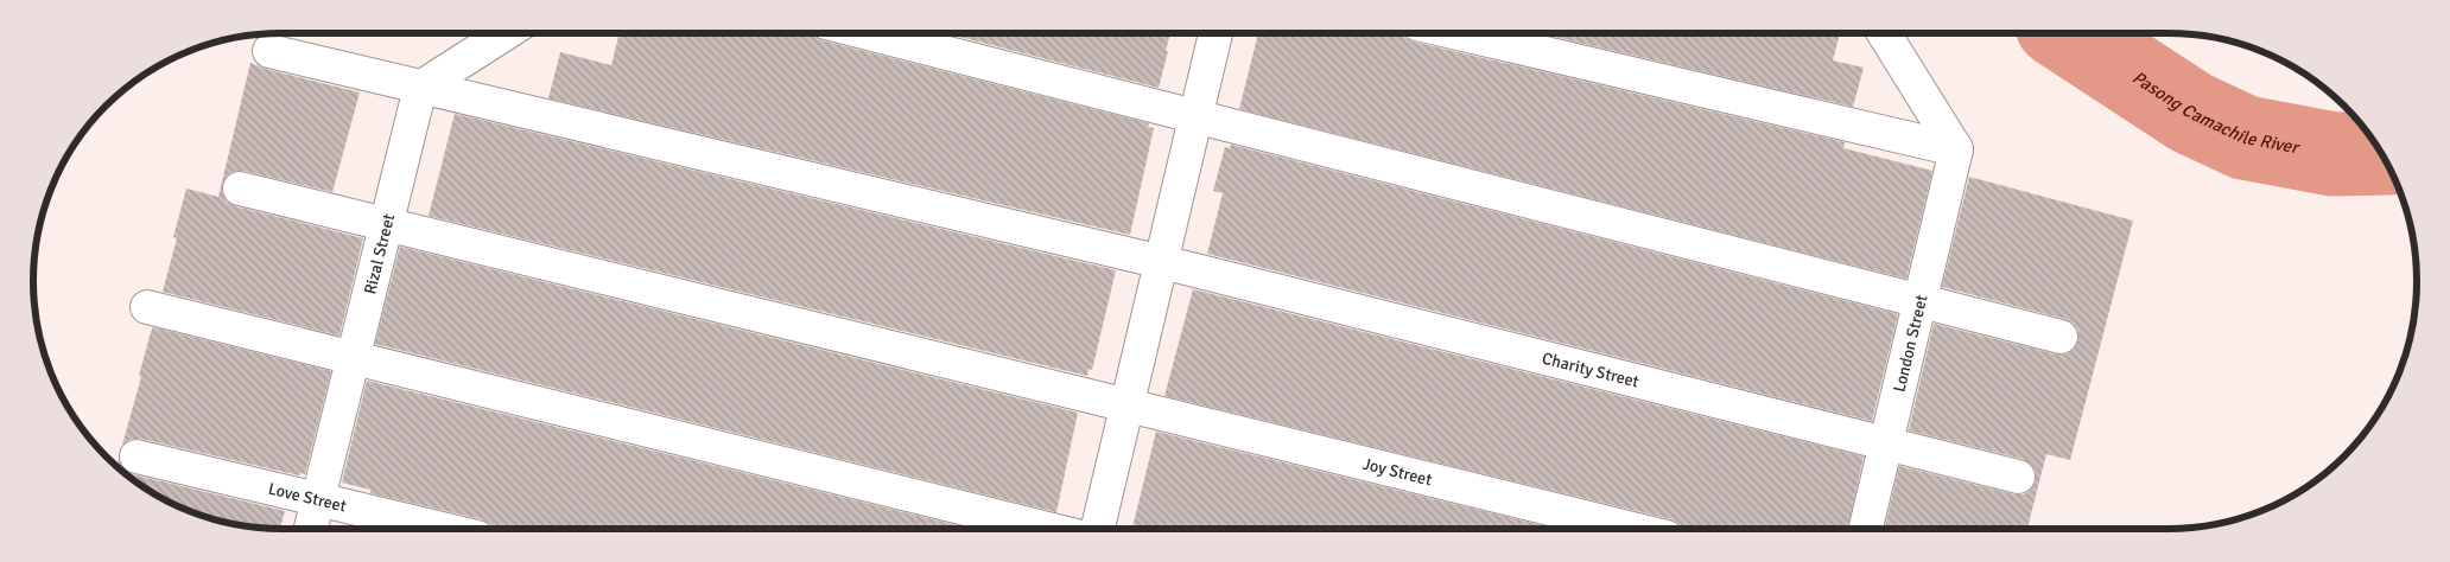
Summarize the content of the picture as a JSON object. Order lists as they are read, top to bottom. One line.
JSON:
{"streets":{"street":["Rizal Street","London Street","Charity Street","Joy Street","Love Street"]},"crossings":[["Rizal Street","Charity Street"],["Rizal Street","Joy Street"],["Rizal Street","Love Street"],["London Street","Charity Street"]],"water":["Pasong Camachile River"]}
